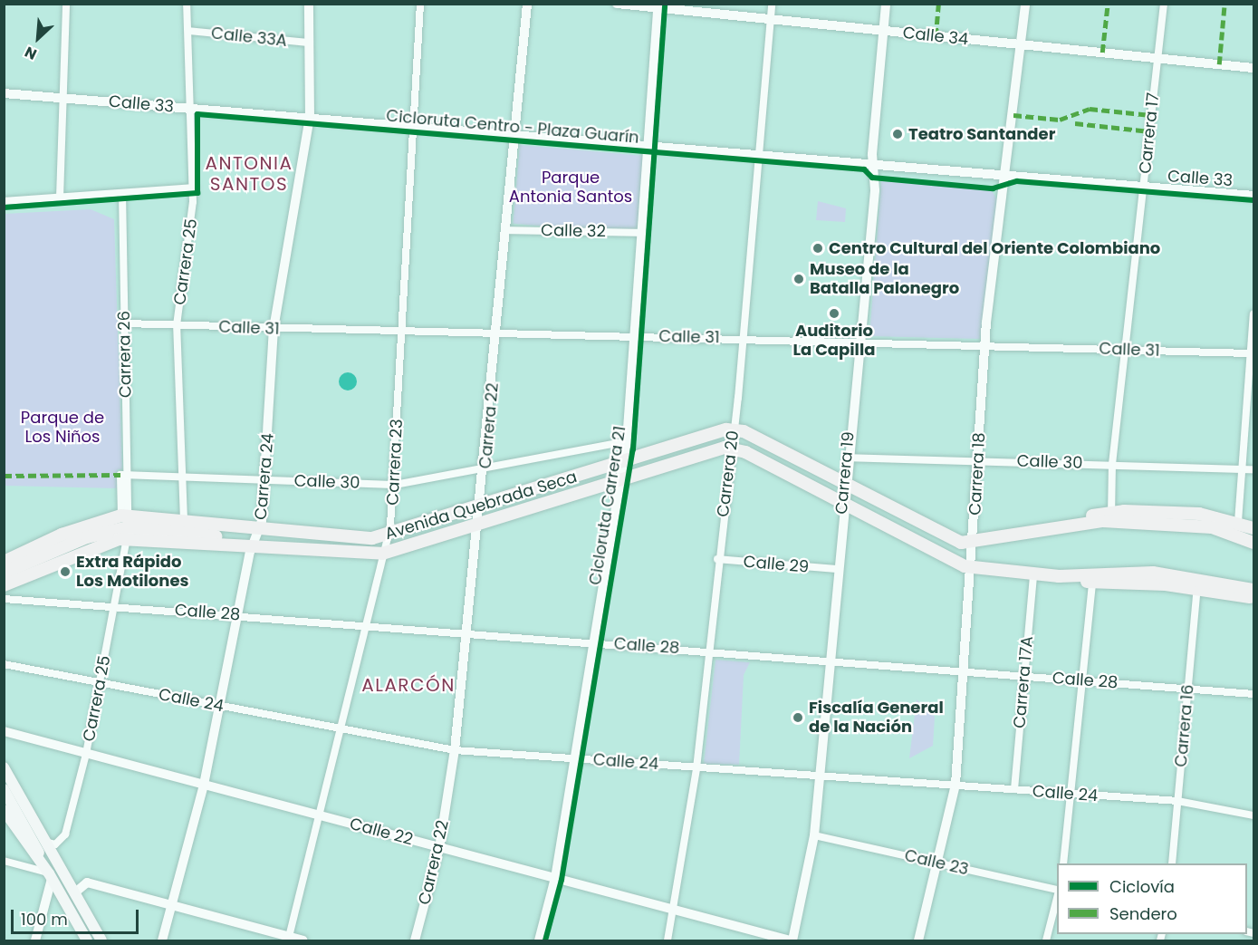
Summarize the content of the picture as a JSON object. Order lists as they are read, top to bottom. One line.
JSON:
{"streets":{"main road":["Avenida Quebrada Seca"],"street":["Calle 34","Calle 33A","Calle 33","Carrera 17","Calle 32","Carrera 25","Calle 31","Carrera 26","Carrera 22","Carrera 23","Calle 30","Carrera 19","Carrera 20","Carrera 18","Carrera 24","Calle 29","Calle 28","Carrera 17A","Calle 24","Carrera 16","Calle 22","Calle 23"],"cycle path":["Cicloruta Centro - Plaza Guarín","Cicloruta Carrera 21"]},"crossings":[["Calle 34","Carrera 17"],["Calle 34","Carrera 19"],["Calle 34","Carrera 20"],["Calle 34","Carrera 18"],["Calle 33A","Carrera 25"],["Calle 33A","Carrera 24"],["Calle 33","Carrera 17"],["Calle 33","Carrera 25"],["Calle 33","Carrera 22"],["Calle 33","Carrera 23"],["Calle 33","Carrera 19"],["Calle 33","Carrera 20"],["Calle 33","Carrera 18"],["Calle 33","Carrera 24"],["Carrera 17","Calle 31"],["Carrera 17","Calle 30"],["Calle 32","Carrera 22"],["Carrera 25","Calle 31"],["Carrera 25","Calle 30"],["Carrera 25","Avenida Quebrada Seca"],["Carrera 25","Calle 28"],["Carrera 25","Calle 24"],["Carrera 25","Calle 22"],["Calle 31","Carrera 26"],["Calle 31","Carrera 22"],["Calle 31","Carrera 23"],["Calle 31","Carrera 19"],["Calle 31","Carrera 20"],["Calle 31","Carrera 18"],["Calle 31","Carrera 24"],["Carrera 26","Calle 30"],["Carrera 26","Avenida Quebrada Seca"],["Carrera 22","Calle 30"],["Carrera 22","Avenida Quebrada Seca"],["Carrera 22","Calle 28"],["Carrera 22","Calle 24"],["Carrera 22","Calle 22"],["Carrera 23","Calle 30"],["Carrera 23","Avenida Quebrada Seca"],["Carrera 23","Calle 28"],["Carrera 23","Calle 24"],["Carrera 23","Calle 22"],["Calle 30","Carrera 19"],["Calle 30","Carrera 18"],["Calle 30","Carrera 24"],["Carrera 19","Calle 29"],["Carrera 19","Calle 28"],["Carrera 19","Calle 24"],["Carrera 19","Calle 22"],["Carrera 19","Calle 23"],["Carrera 20","Avenida Quebrada Seca"],["Carrera 20","Calle 29"],["Carrera 20","Calle 28"],["Carrera 20","Calle 24"],["Carrera 20","Calle 22"],["Carrera 18","Calle 28"],["Carrera 18","Calle 24"],["Carrera 18","Calle 23"],["Carrera 24","Avenida Quebrada Seca"],["Carrera 24","Calle 28"],["Carrera 24","Calle 24"],["Carrera 24","Calle 22"],["Avenida Quebrada Seca","Calle 28"],["Calle 28","Carrera 17A"],["Calle 28","Carrera 16"],["Carrera 17A","Calle 24"],["Calle 24","Carrera 16"]],"districts":["ANTONIA SANTOS","ALARCÓN"],"parks":["Parque Antonia Santos","Parque de Los Niños"],"places":["Teatro Santander","Centro Cultural del Oriente Colombiano","Museo de la Batalla Palonegro","Auditorio La Capilla","Extra Rápido Los Motilones","Fiscalía General de la Nación"],"legend":["Ciclovía","Sendero"],"scale_bar":"100 m","north":"bottom left"}
